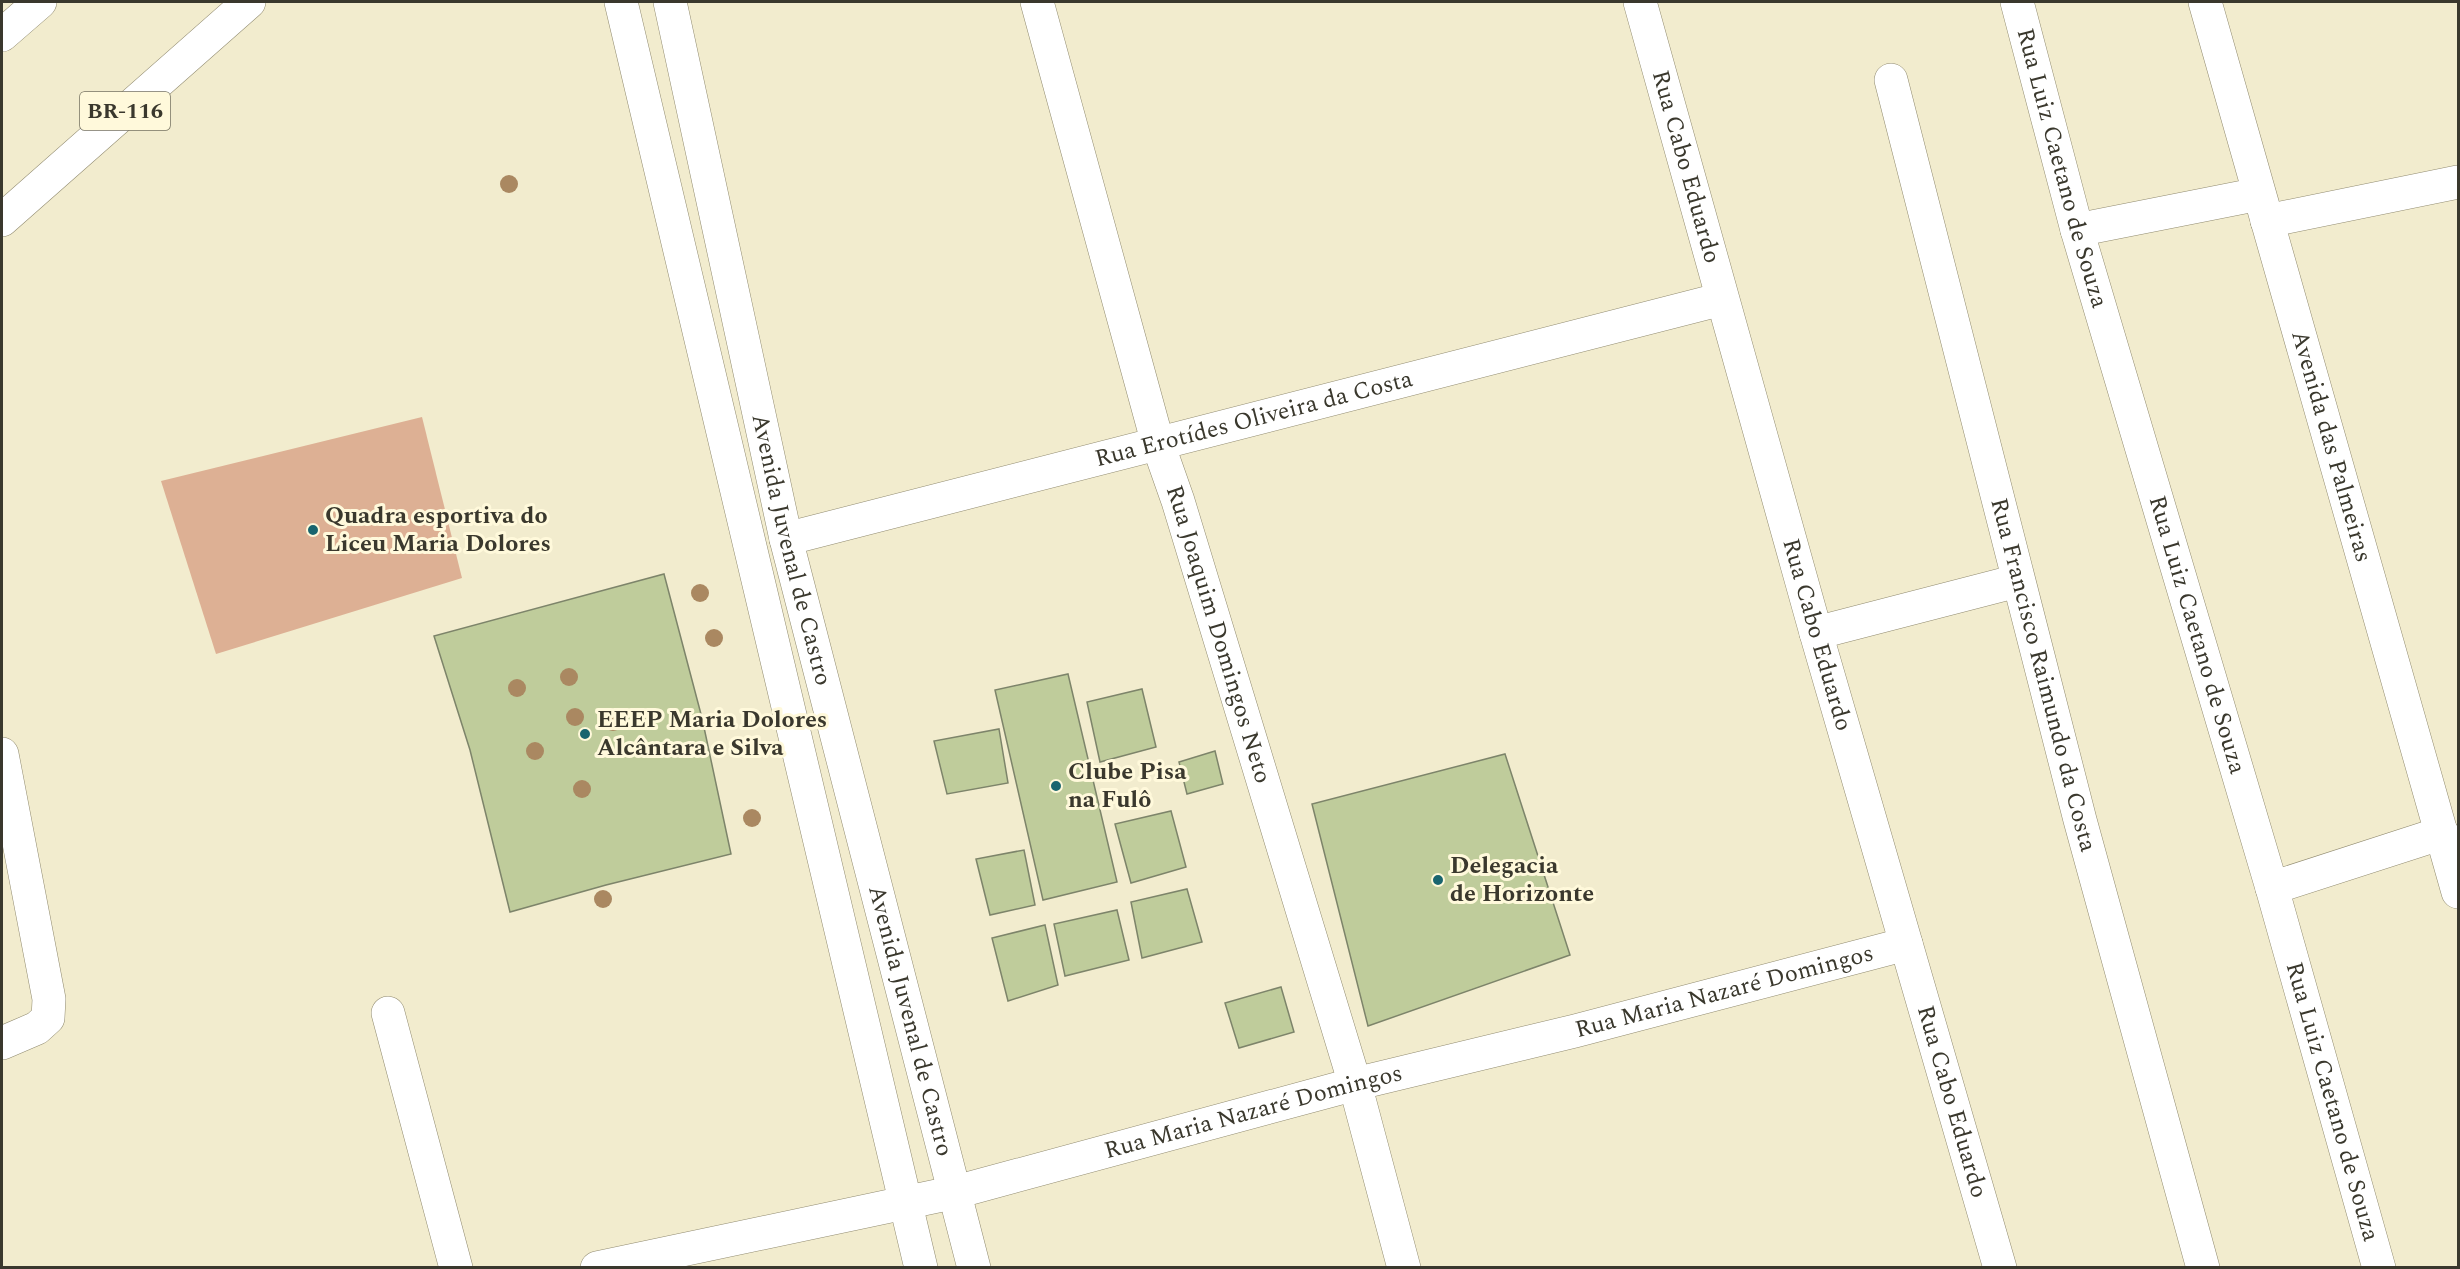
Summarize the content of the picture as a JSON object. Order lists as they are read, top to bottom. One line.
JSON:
{"streets":{"main road":["BR-116","Rua Cabo Eduardo","Rua Luiz Caetano de Souza","Rua Erotídes Oliveira da Costa","Avenida das Palmeiras","Avenida Juvenal de Castro","Rua Joaquim Domingos Neto","Rua Francisco Raimundo da Costa","Rua Maria Nazaré Domingos"]},"crossings":[["Rua Cabo Eduardo","Rua Erotídes Oliveira da Costa"],["Rua Cabo Eduardo","Rua Maria Nazaré Domingos"],["Rua Erotídes Oliveira da Costa","Avenida Juvenal de Castro"],["Rua Erotídes Oliveira da Costa","Rua Joaquim Domingos Neto"],["Avenida Juvenal de Castro","Rua Maria Nazaré Domingos"],["Rua Joaquim Domingos Neto","Rua Maria Nazaré Domingos"]],"places":["Quadra esportiva do Liceu Maria Dolores","EEEP Maria Dolores Alcântara e Silva","Clube Pisa na Fulô","Delegacia de Horizonte"]}
